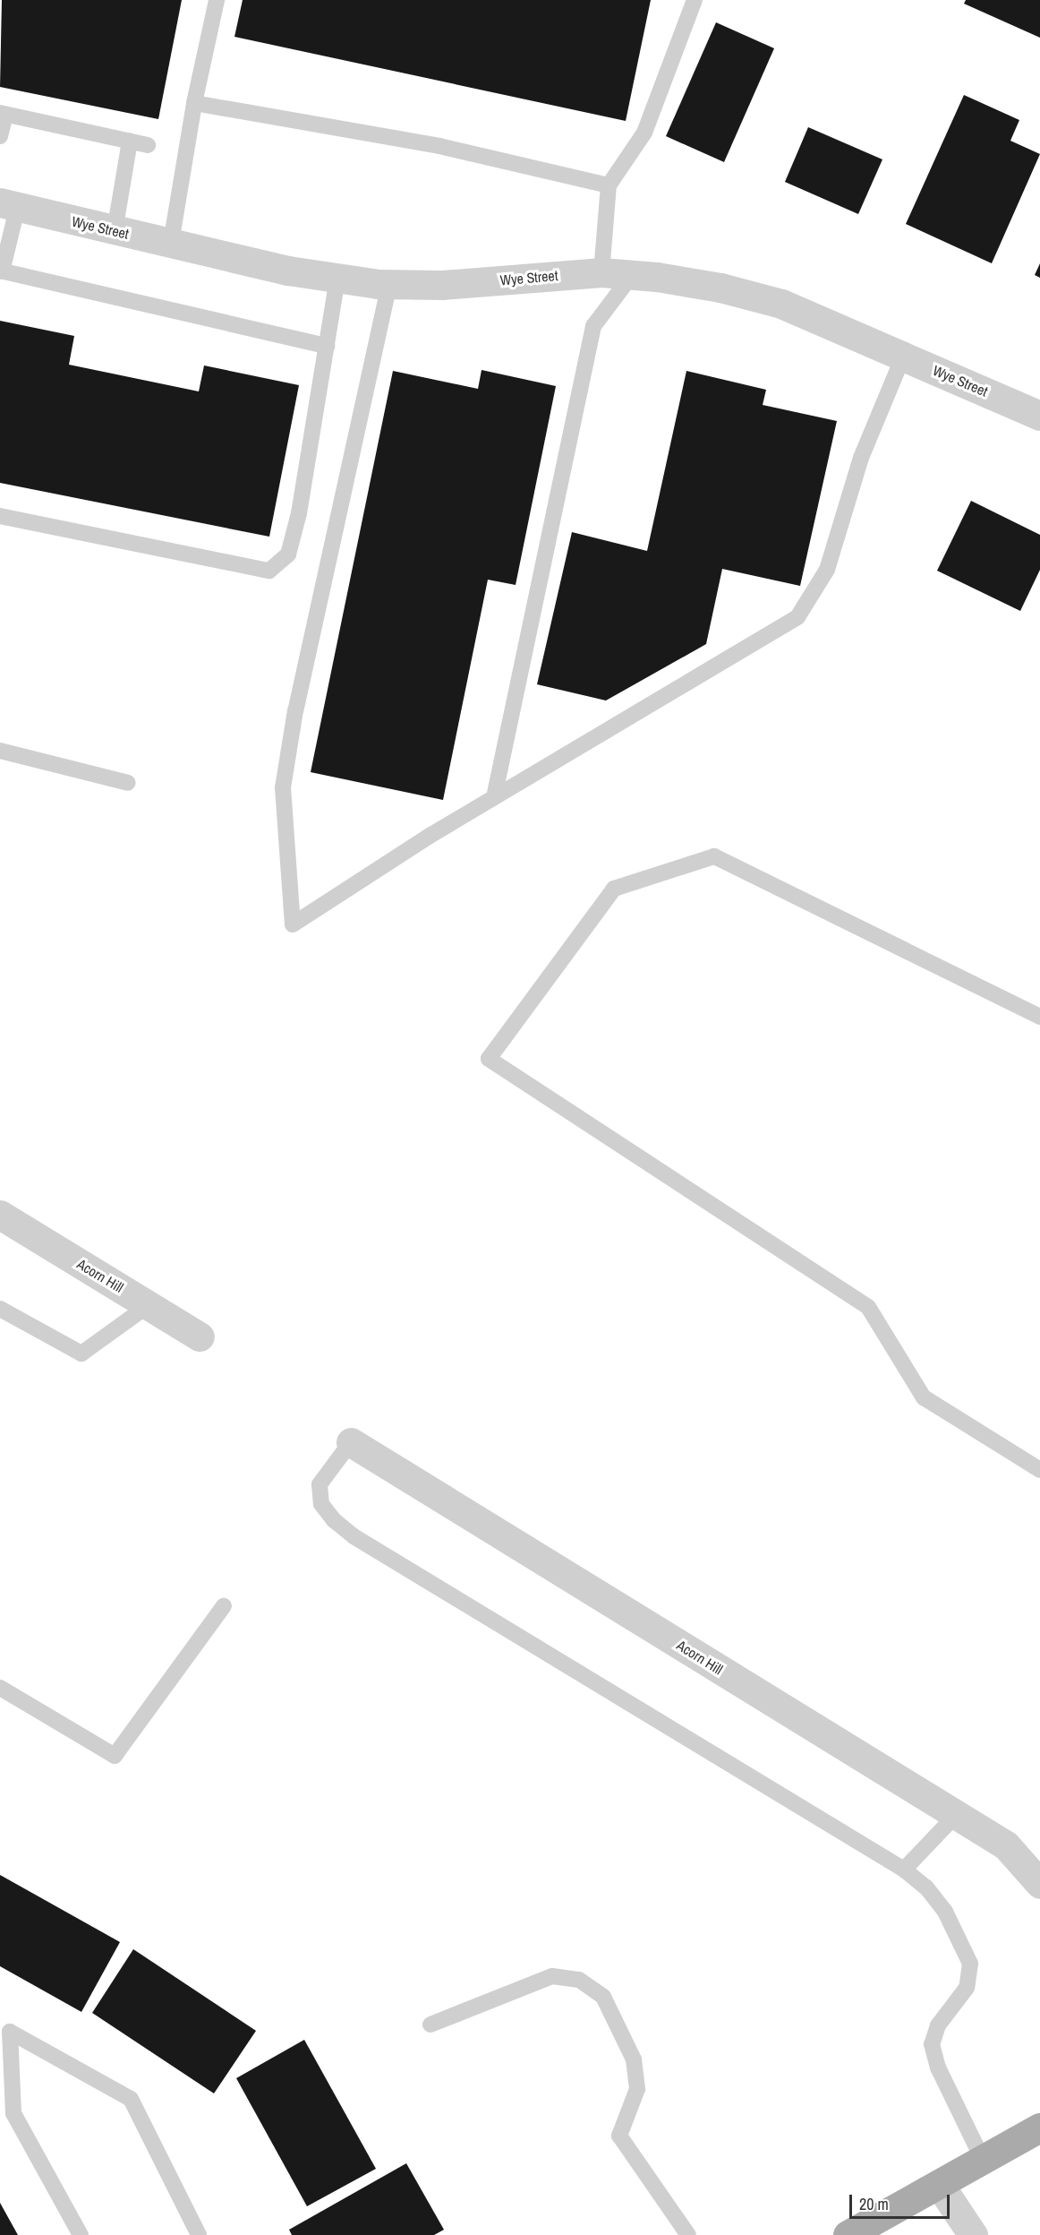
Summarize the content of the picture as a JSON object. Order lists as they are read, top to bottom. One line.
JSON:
{"streets":{"street":["Wye Street","Acorn Hill"]},"scale_bar":"20 m"}
